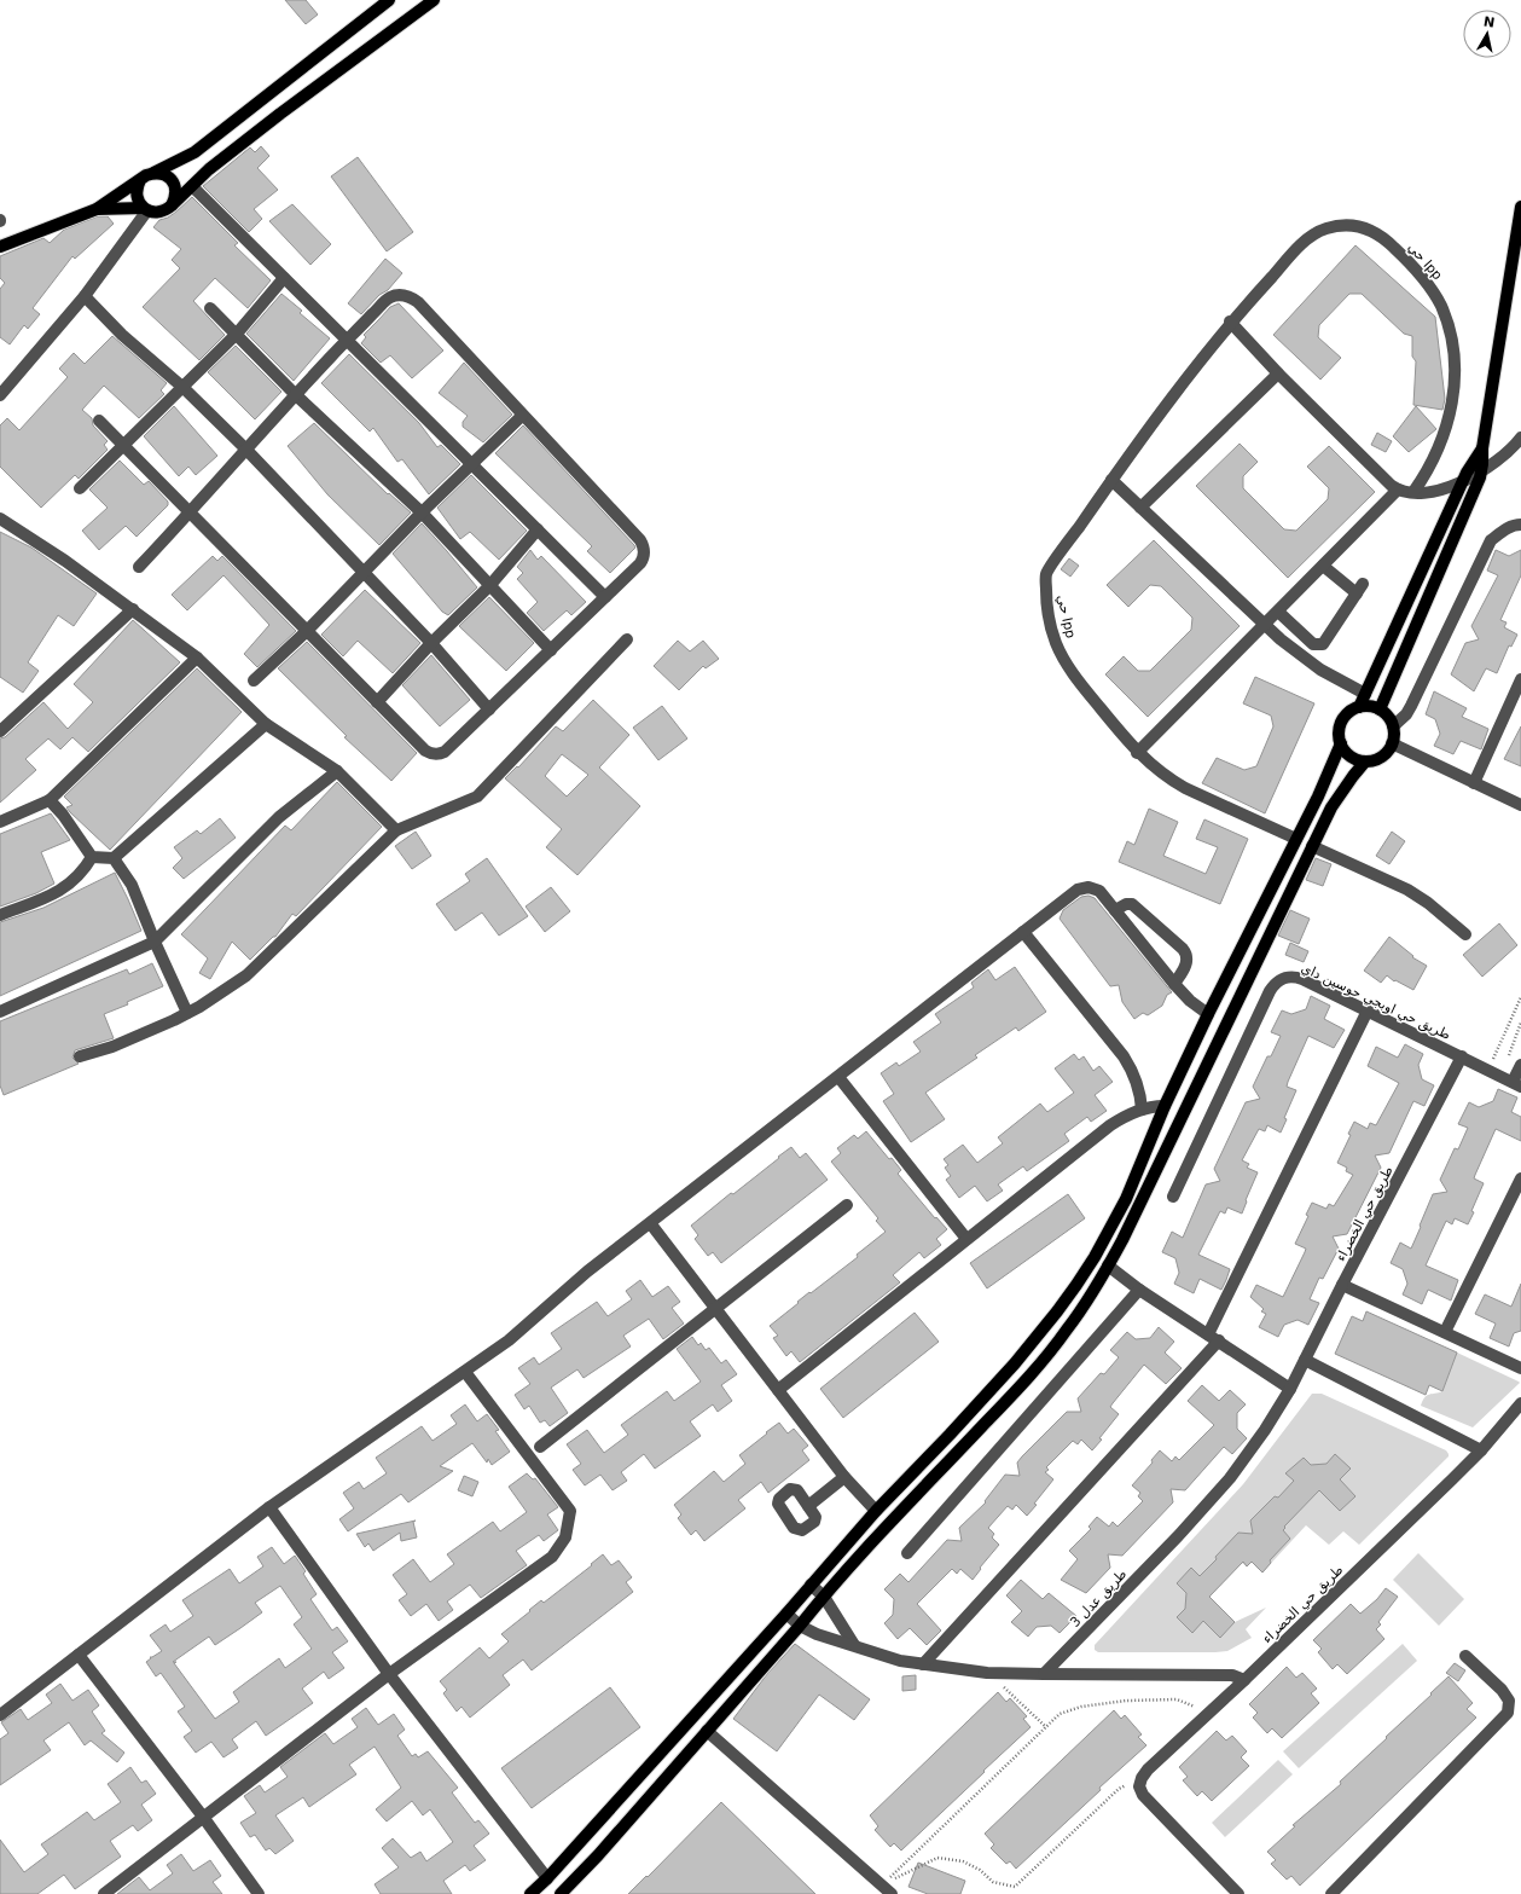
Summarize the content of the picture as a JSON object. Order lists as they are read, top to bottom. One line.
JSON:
{"streets":{"street":["حي lpp","طريق حي اوبجي حوسين داي","طريق حي الخضراء","طريق عدل 3"]},"crossings":[["طريق حي اوبجي حوسين داي","طريق حي الخضراء"],["طريق حي الخضراء","طريق عدل 3"]],"north":"top"}
